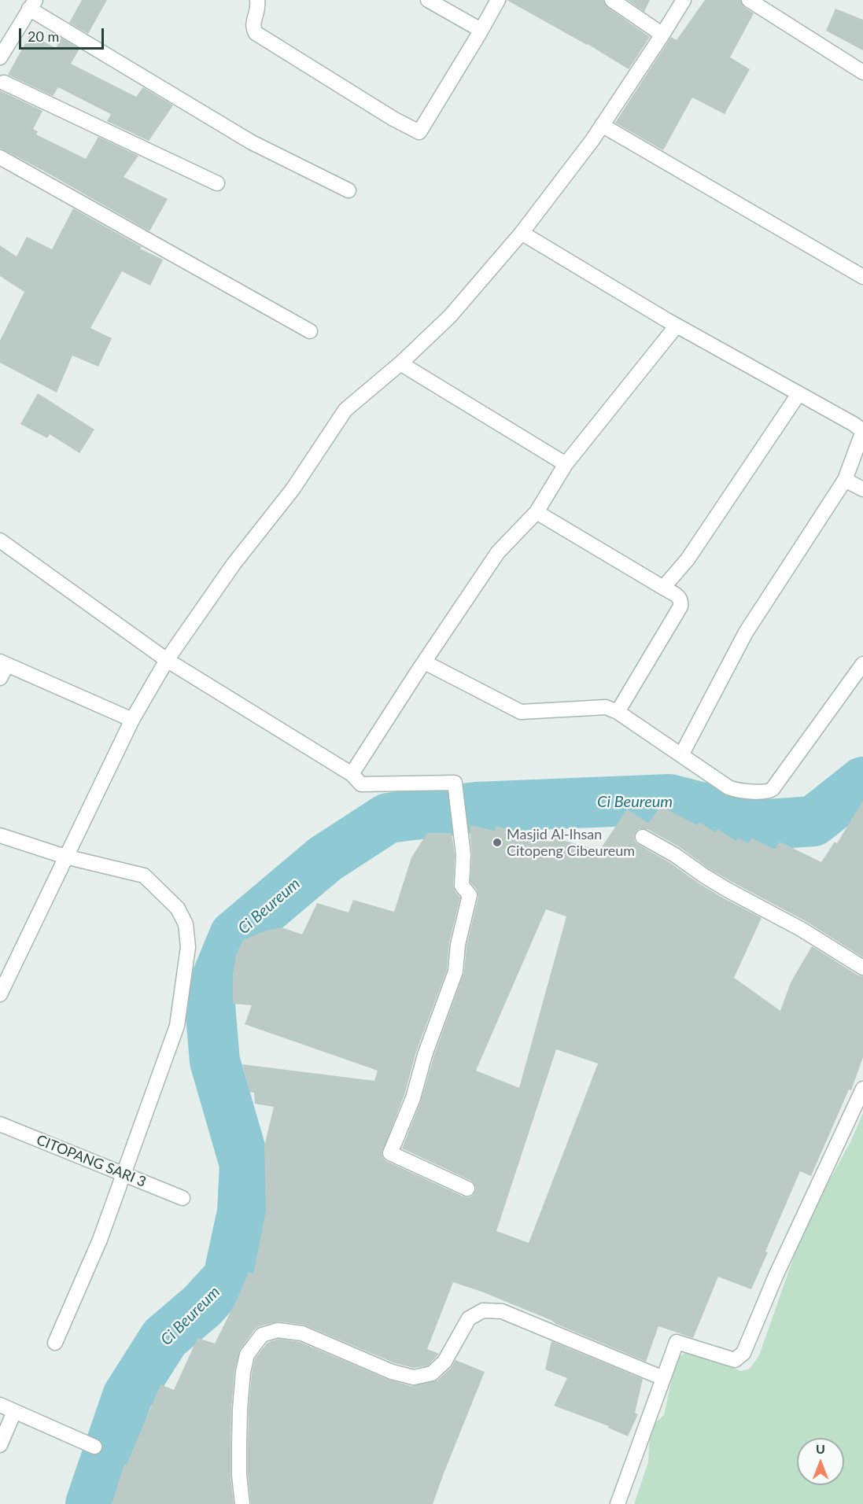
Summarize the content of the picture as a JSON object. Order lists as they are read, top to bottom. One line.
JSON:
{"streets":{"street":["CITOPANG SARI 3"]},"water":["Ci Beureum"],"places":["Masjid Al-Ihsan Citopeng Cibeureum"],"scale_bar":"20 m","north":"top"}
